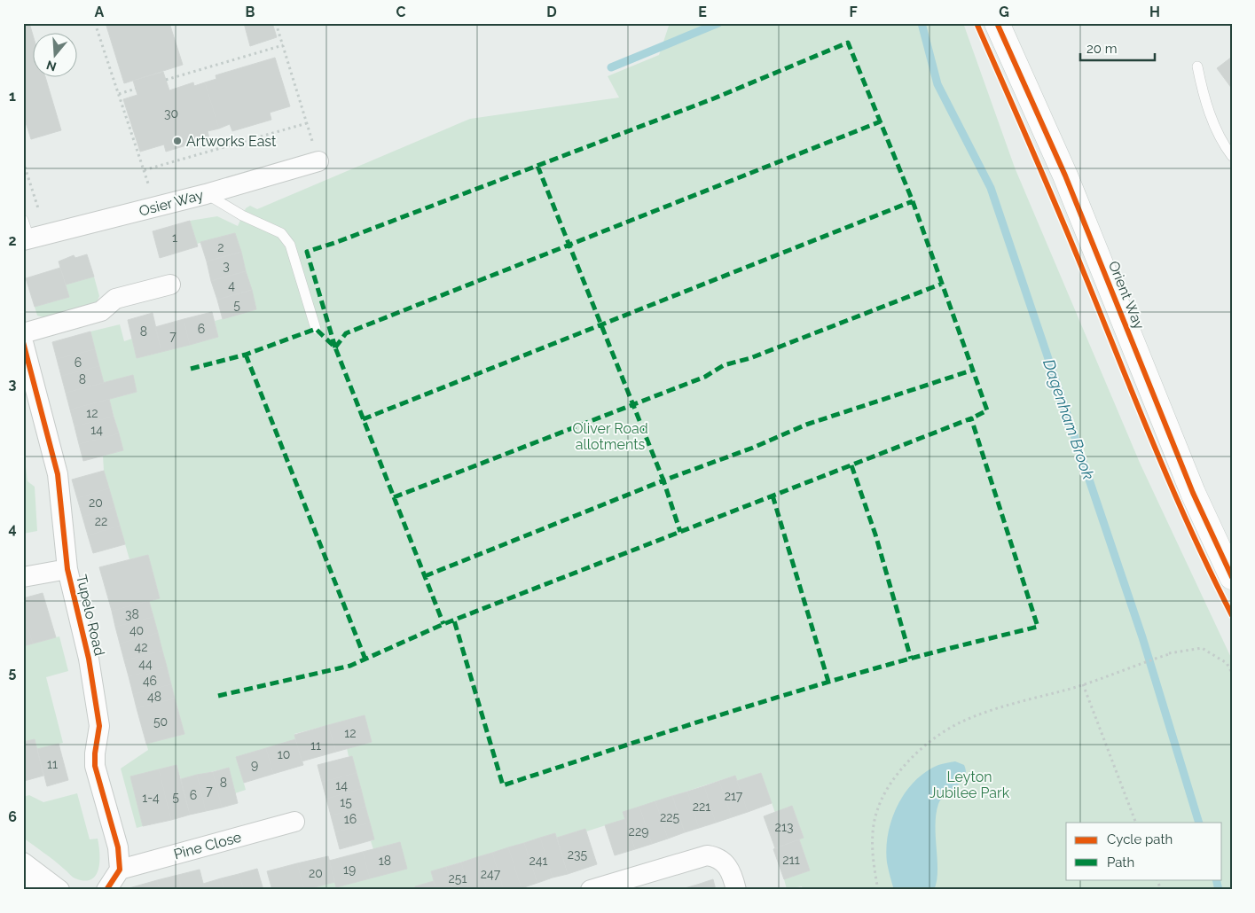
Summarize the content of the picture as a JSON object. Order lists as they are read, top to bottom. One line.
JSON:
{"streets":{"street":["Osier Way","Orient Way","Tupelo Road","Pine Close"]},"crossings":[["Tupelo Road","Pine Close"]],"water":["Dagenham Brook"],"parks":["Oliver Road allotments","Leyton Jubilee Park"],"places":["Artworks East"],"house_numbers":["30","1","2","3","4","5","6","8","7","6","8","12","14","20","22","38","40","42","44","46","48","50","12","11","10","11","9","8","14","7","6","217","5","1-4","15","221","225","16","213","229","235","211","18","241","19","20","247","251"],"legend":["Cycle path","Path"],"scale_bar":"20 m","north":"bottom","grid":{"columns":["A","B","C","D","E","F","G","H"],"rows":["1","2","3","4","5","6"]}}
